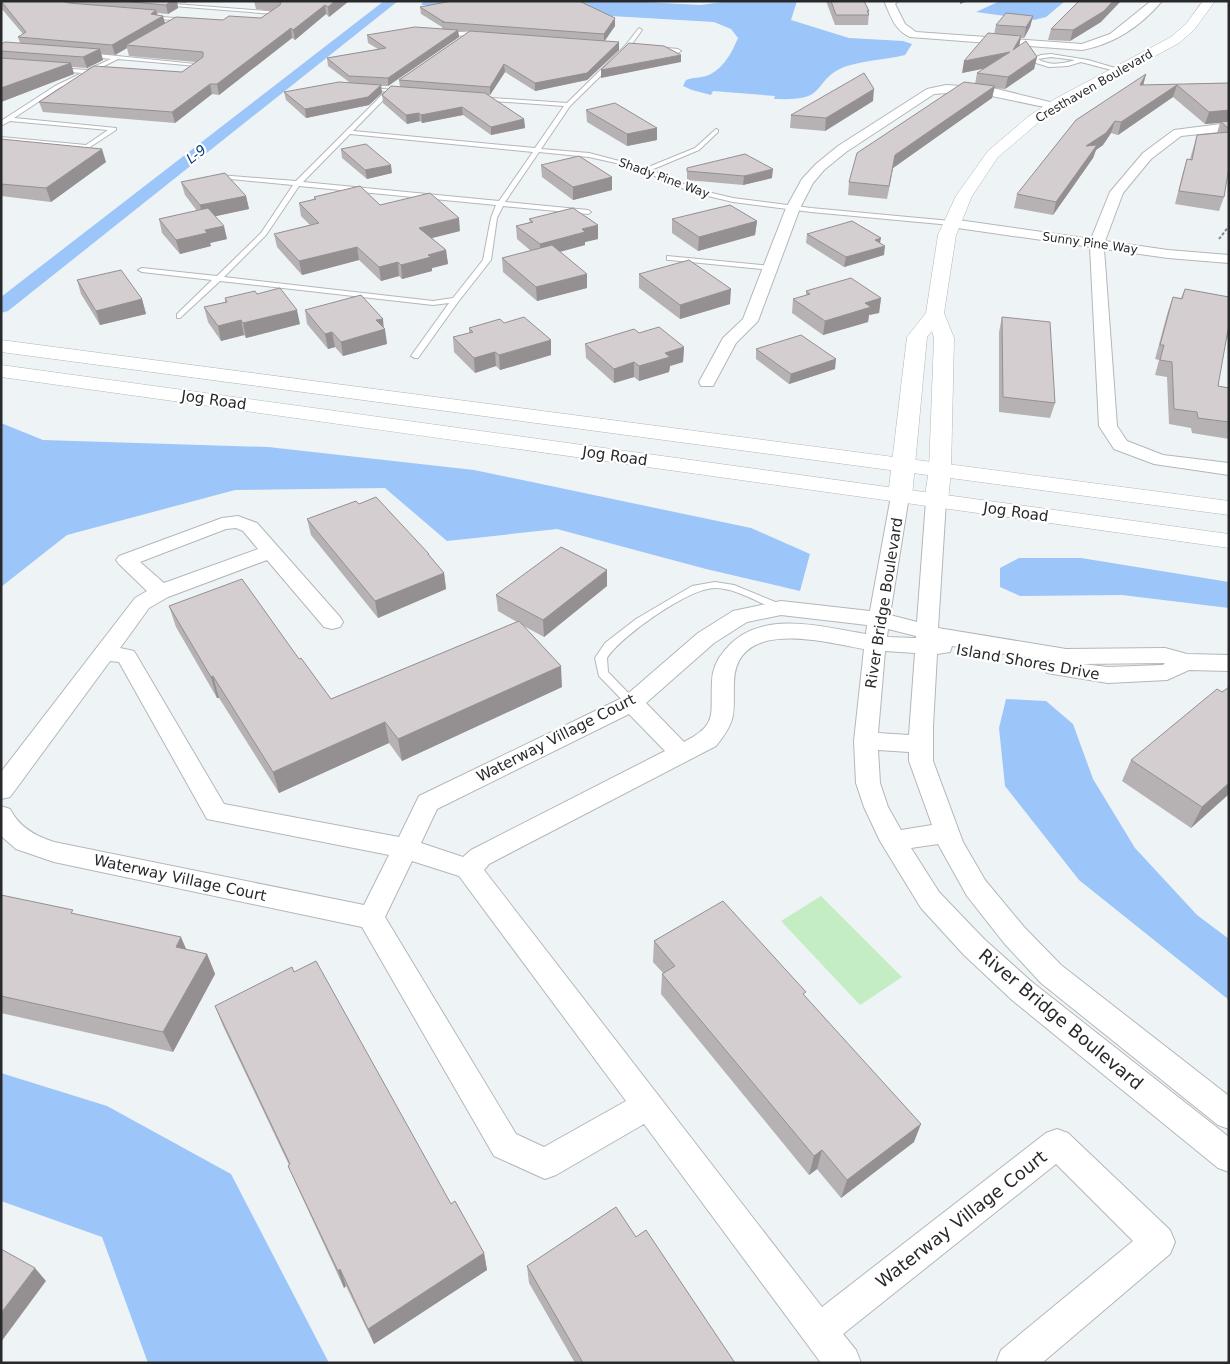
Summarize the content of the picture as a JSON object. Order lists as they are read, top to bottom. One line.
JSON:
{"streets":{"main road":["Cresthaven Boulevard","Jog Road"],"street":["Sunny Pine Way","River Bridge Boulevard","Island Shores Drive","Waterway Village Court"],"lane":["Shady Pine Way"]},"crossings":[["Cresthaven Boulevard","Shady Pine Way"],["Cresthaven Boulevard","Sunny Pine Way"],["Cresthaven Boulevard","Jog Road"],["Cresthaven Boulevard","River Bridge Boulevard"],["Shady Pine Way","Sunny Pine Way"],["Jog Road","River Bridge Boulevard"],["River Bridge Boulevard","Island Shores Drive"],["River Bridge Boulevard","Waterway Village Court"],["Island Shores Drive","Waterway Village Court"]],"water":["L-9"]}
